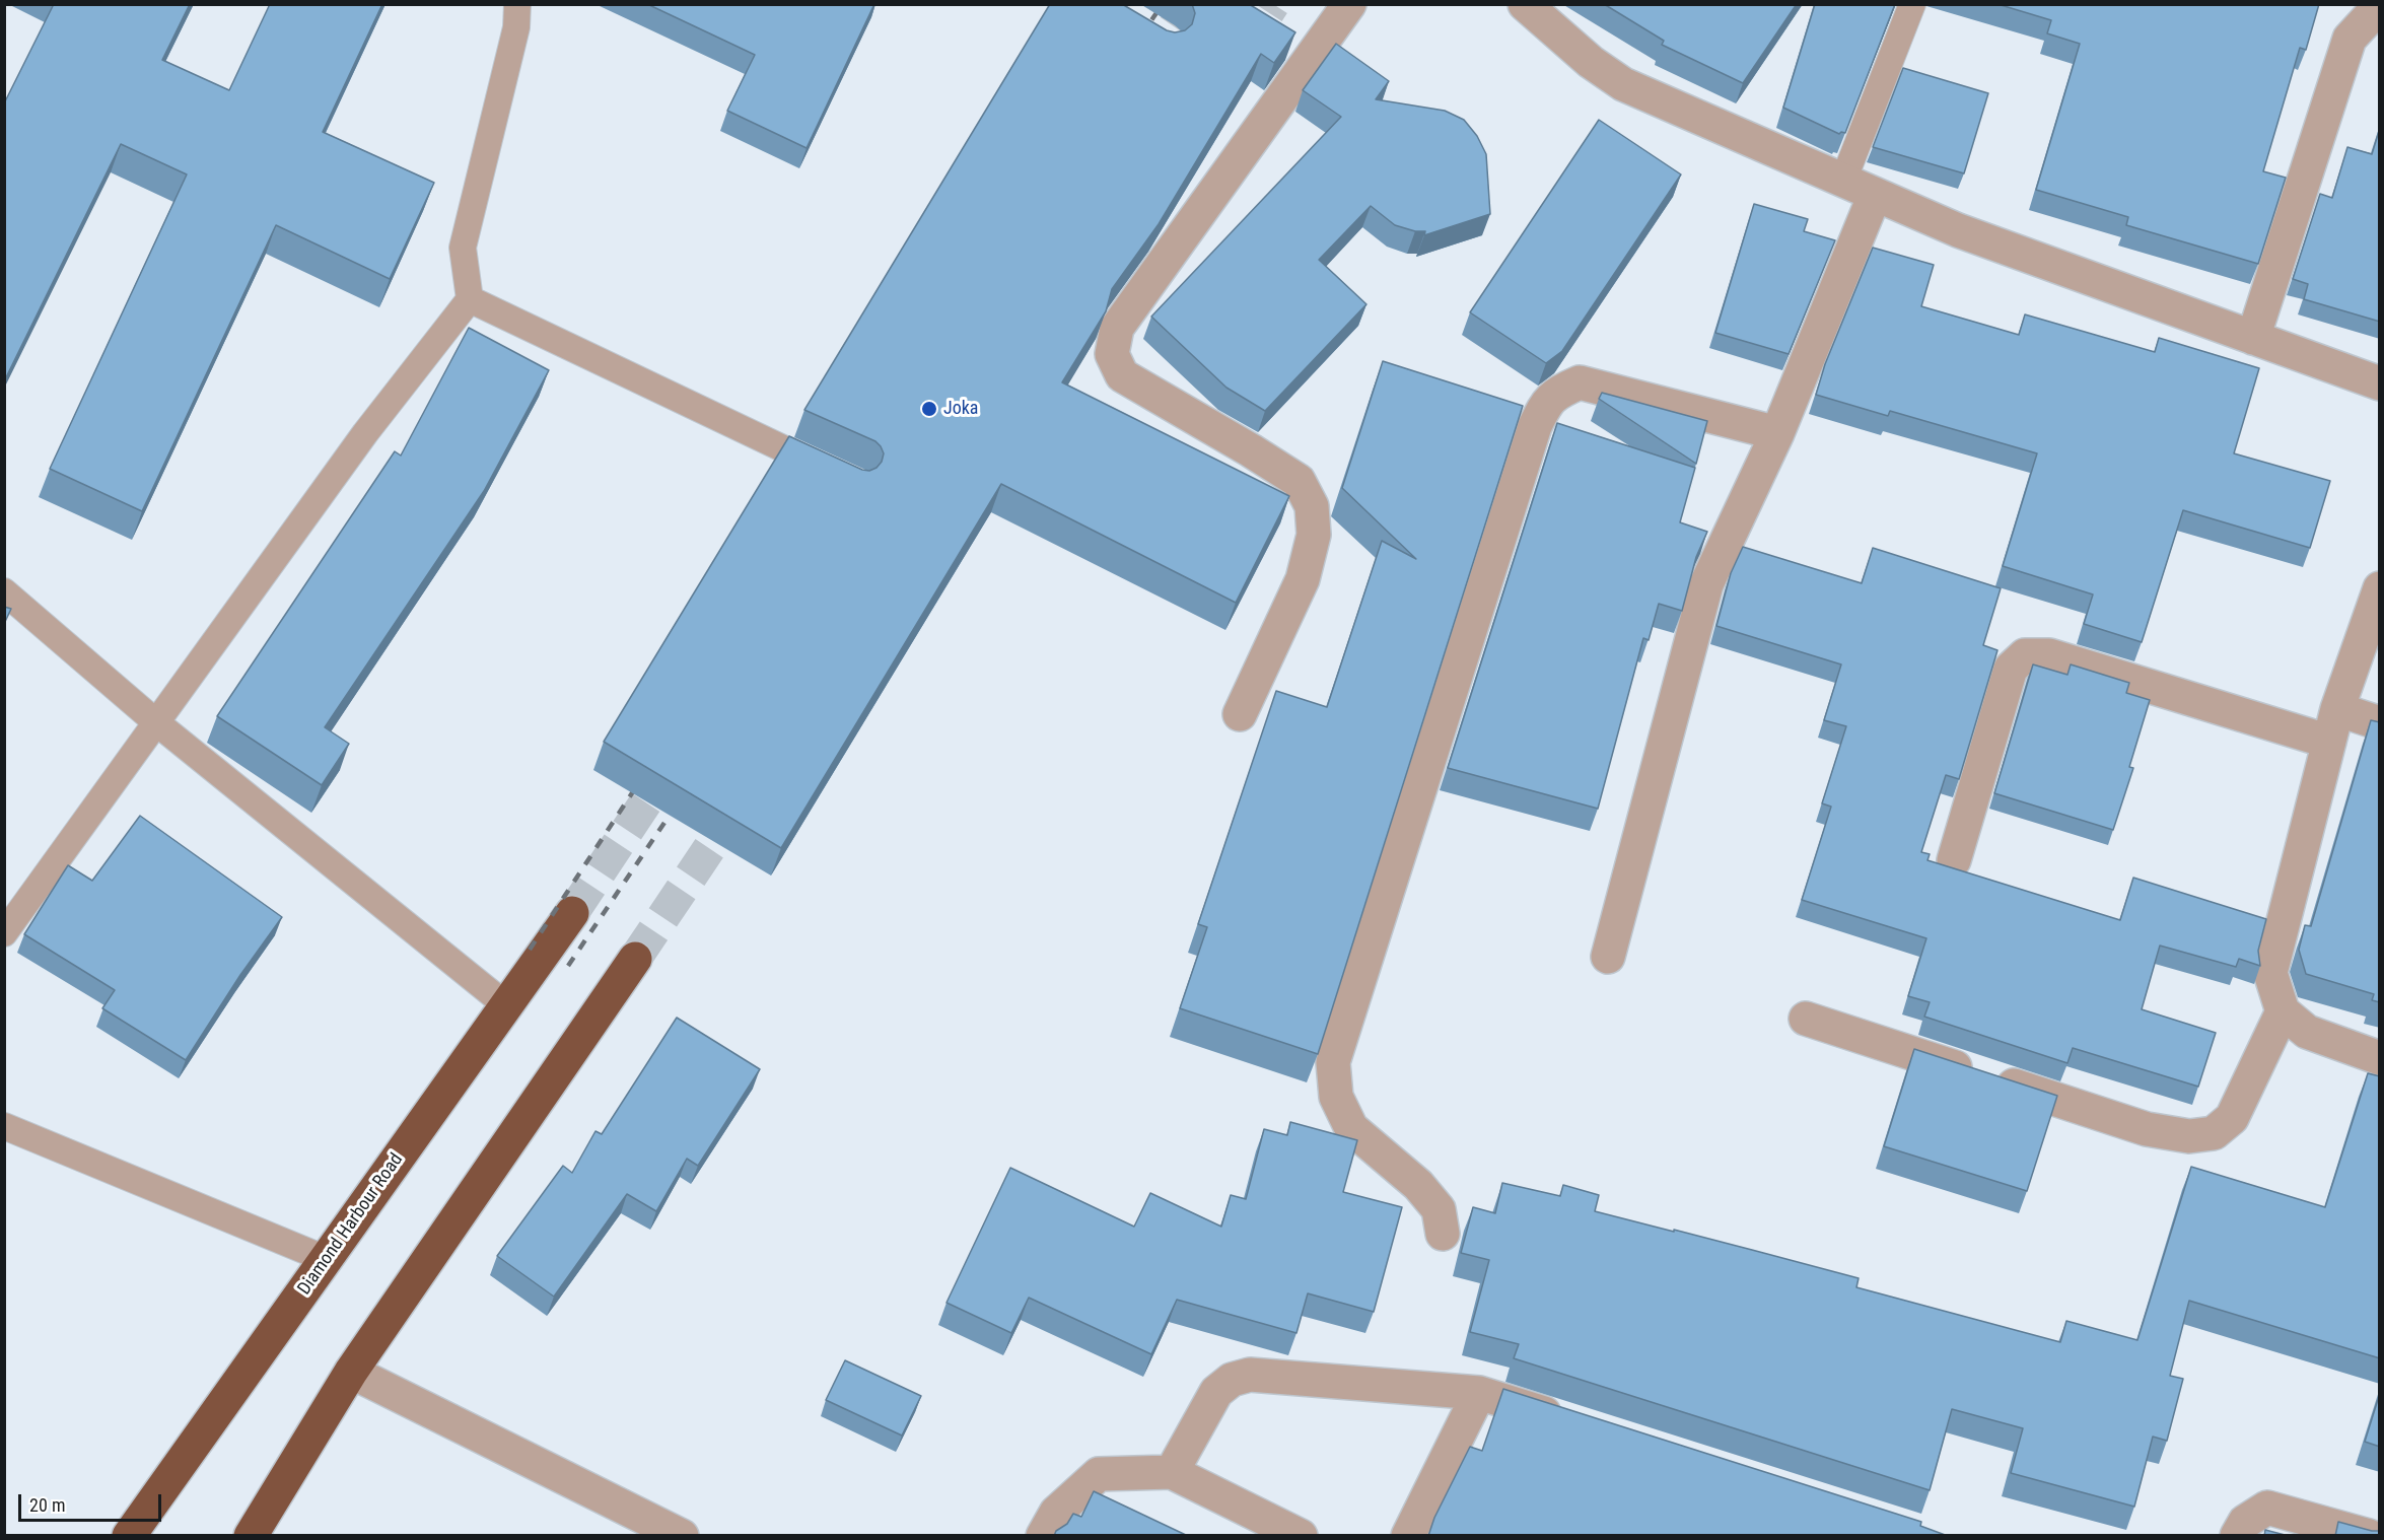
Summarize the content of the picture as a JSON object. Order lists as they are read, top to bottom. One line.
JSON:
{"streets":{"highway":["Diamond Harbour Road"]},"places":["Joka"],"scale_bar":"20 m"}
